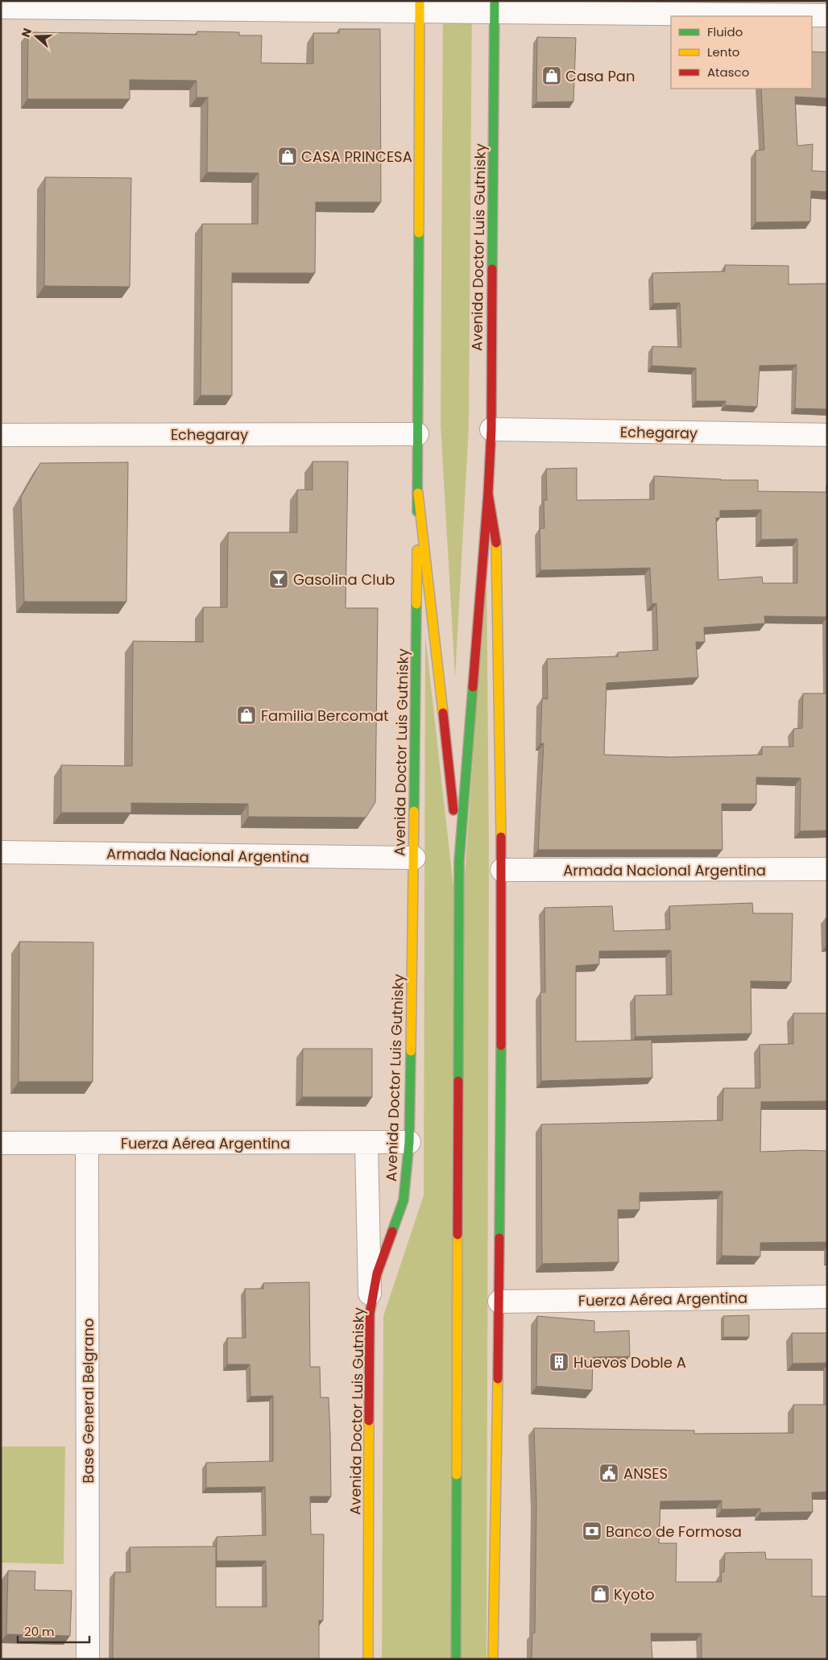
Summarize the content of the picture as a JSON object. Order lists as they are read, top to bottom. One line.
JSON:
{"streets":{"main road":["Avenida Doctor Luis Gutnisky"],"street":["Echegaray","Armada Nacional Argentina","Fuerza Aérea Argentina","Base General Belgrano"]},"crossings":[["Avenida Doctor Luis Gutnisky","Echegaray"],["Avenida Doctor Luis Gutnisky","Armada Nacional Argentina"],["Avenida Doctor Luis Gutnisky","Fuerza Aérea Argentina"],["Fuerza Aérea Argentina","Base General Belgrano"]],"places":{"shop":["Casa Pan","CASA PRINCESA","Familia Bercomat","Kyoto"],"bar":["Gasolina Club"],"building":["Huevos Doble A"],"public building":["ANSES"],"bank":["Banco de Formosa"]},"legend":["Fluido","Lento","Atasco"],"scale_bar":"20 m","north":"left"}
